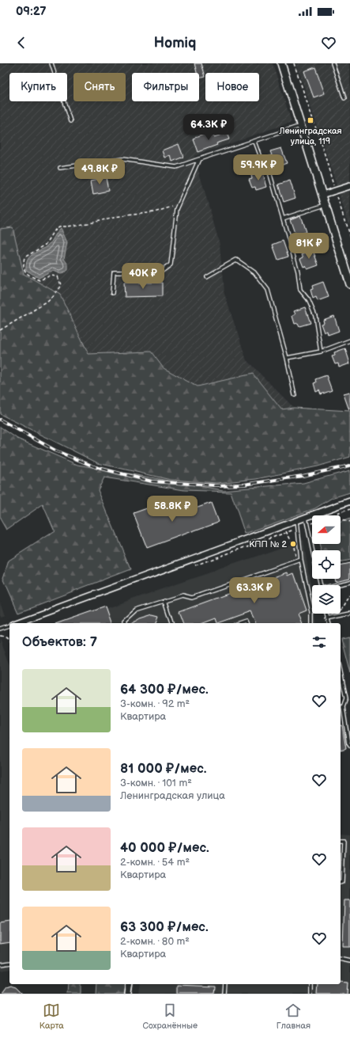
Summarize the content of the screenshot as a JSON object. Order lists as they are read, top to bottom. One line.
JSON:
{"places":{"transit":["Ленинградская улица, 119"],"other":["КПП № 2"]},"north":"left","page":{"status":"09:27","header":"Homiq","chip":["Купить","Снять","Фильтры","Новое"],"price":["64.3K ₽","59.9K ₽","49.8K ₽","81K ₽","40K ₽","58.8K ₽","63.3K ₽"],"heading":"Объектов: 7","list":[{"name":"64 300 ₽/мес.","note":"3-комн. · 92 m² · Квартира"},{"name":"81 000 ₽/мес.","note":"3-комн. · 101 m² · Ленинградская улица"},{"name":"40 000 ₽/мес.","note":"2-комн. · 54 m² · Квартира"},{"name":"63 300 ₽/мес.","note":"2-комн. · 80 m² · Квартира"}],"tabs":["Карта","Сохранённые","Главная"]}}
